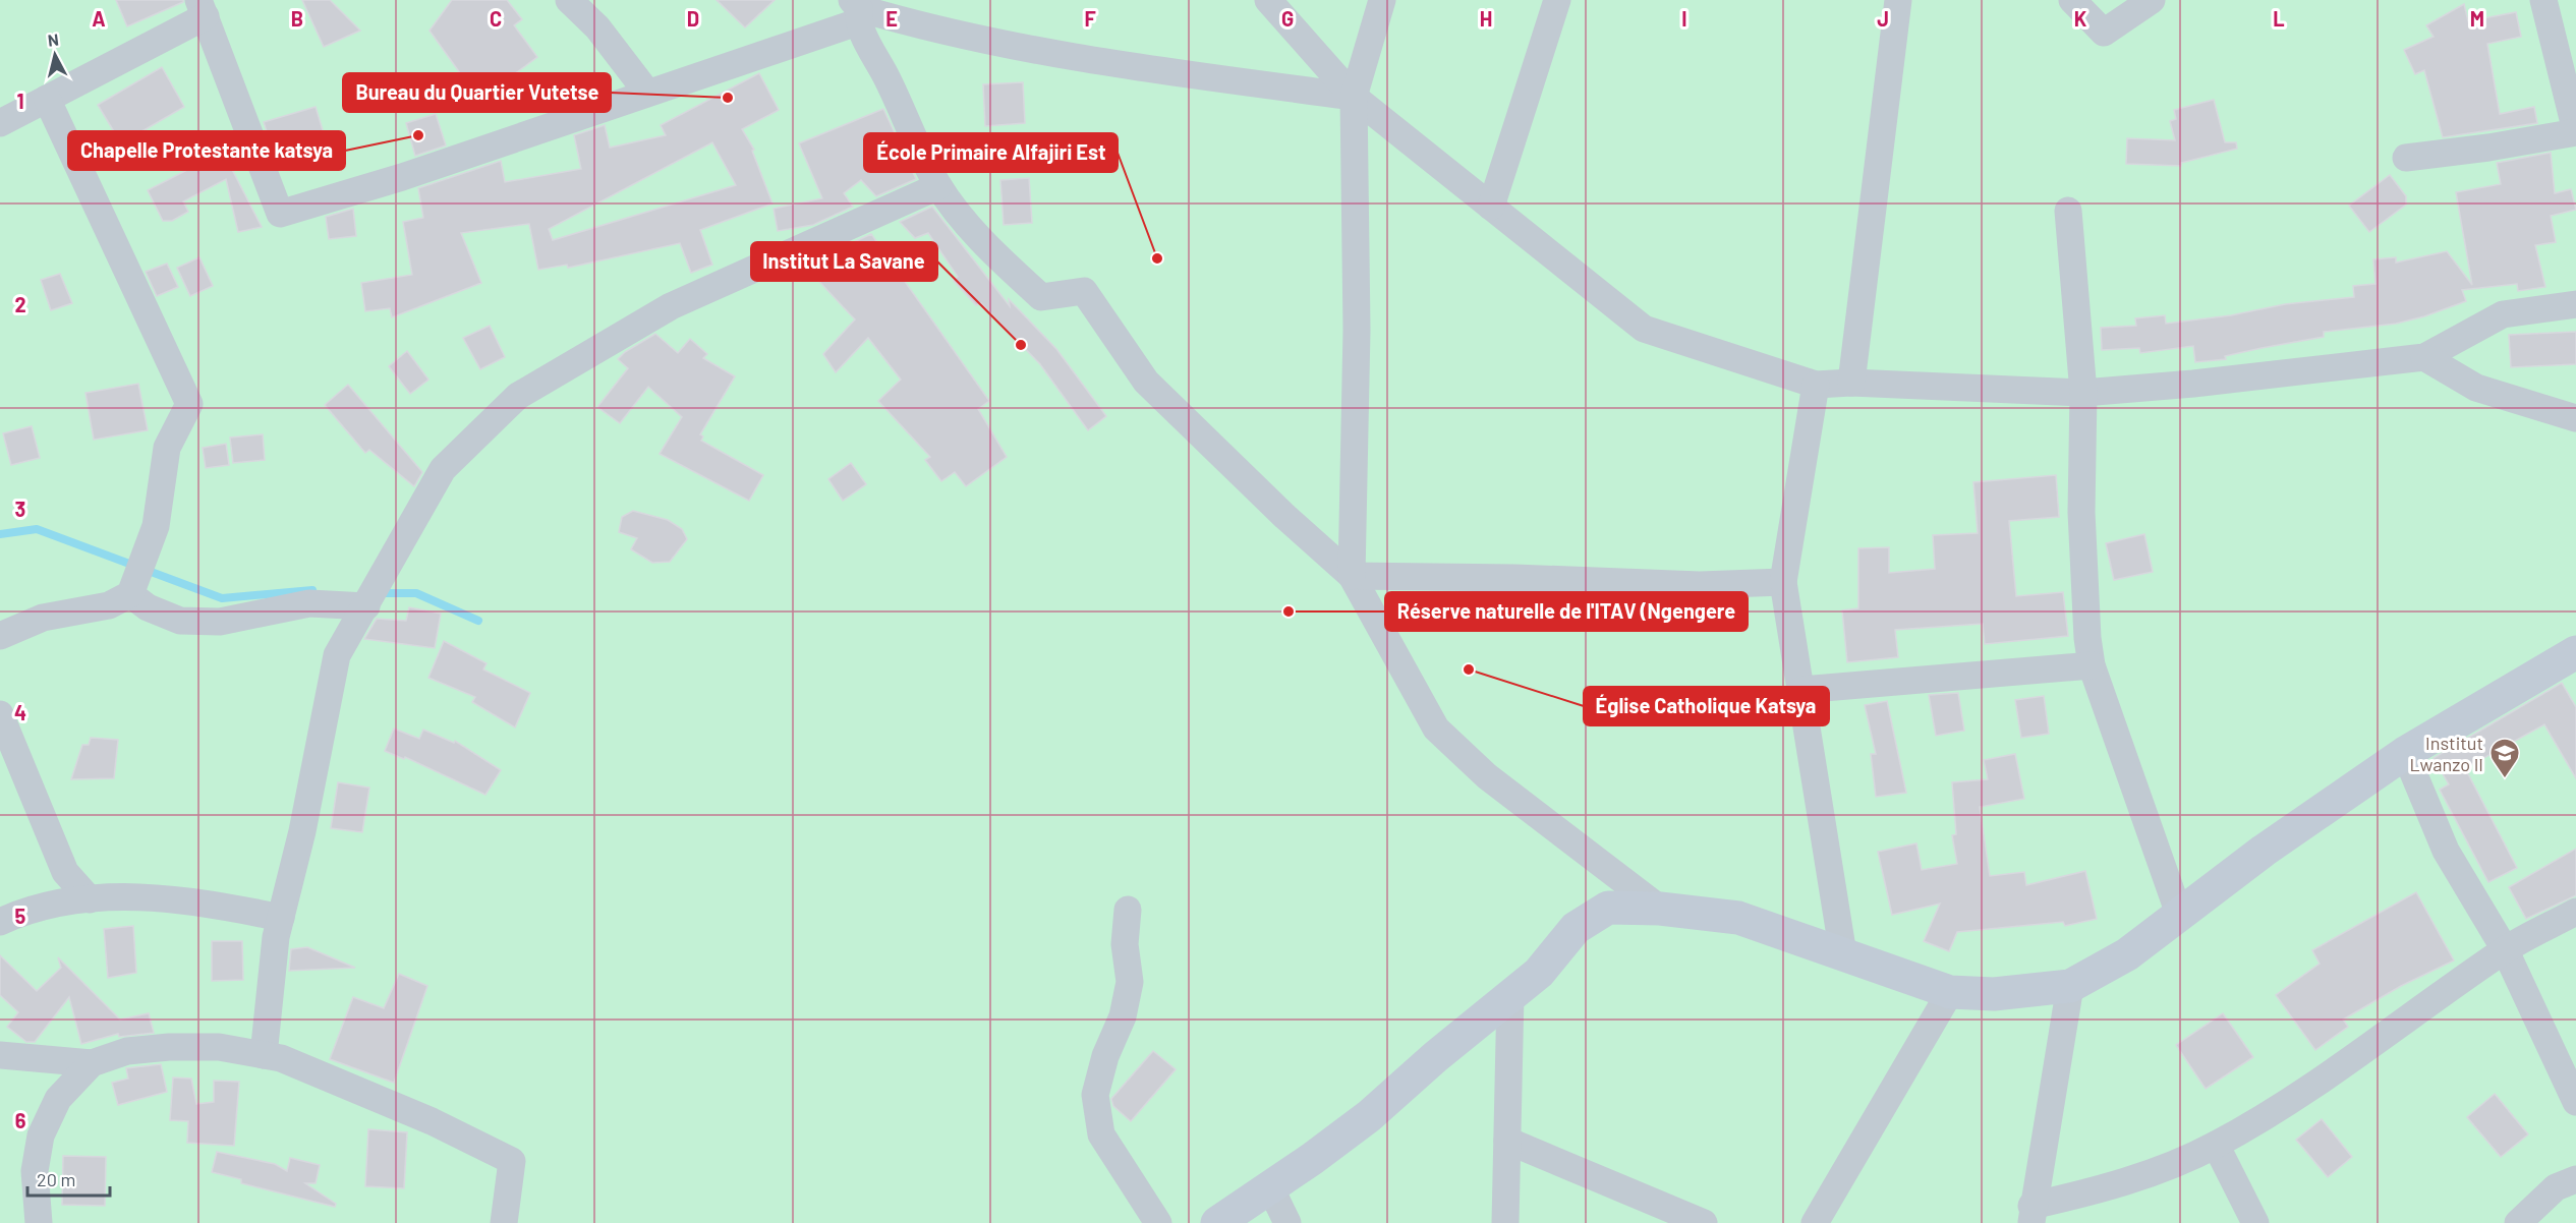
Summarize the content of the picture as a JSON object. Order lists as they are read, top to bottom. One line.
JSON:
{"places":{"other":["Bureau du Quartier Vutetse","Chapelle Protestante katsya","École Primaire Alfajiri Est","Institut La Savane","Réserve naturelle de l'ITAV (Ngengere","Église Catholique Katsya"],"school or university":["Institut Lwanzo II"]},"scale_bar":"20 m","north":"top","grid":{"columns":["A","B","C","D","E","F","G","H","I","J","K","L","M"],"rows":["1","2","3","4","5","6"]}}
